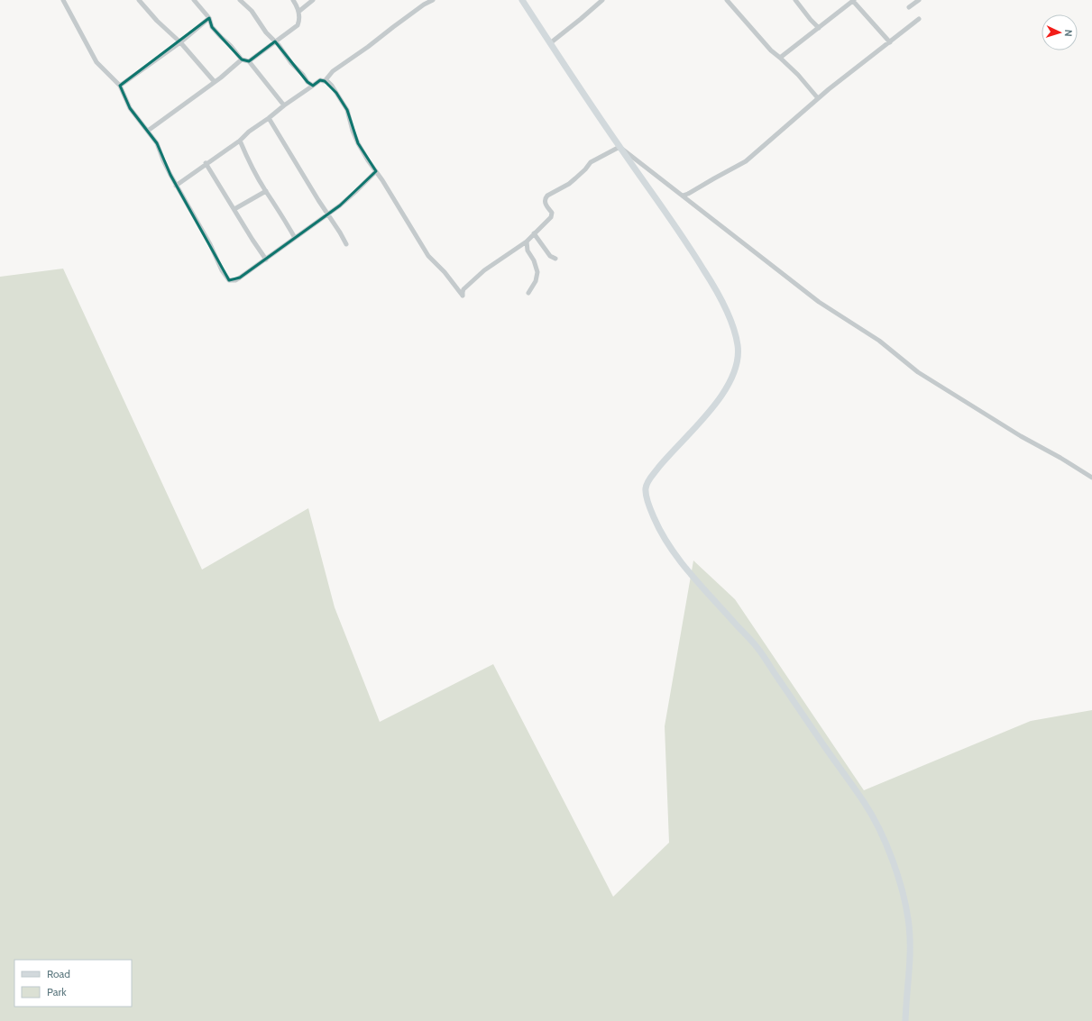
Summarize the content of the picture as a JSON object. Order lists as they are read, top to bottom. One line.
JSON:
{"legend":["Road","Park"],"north":"right"}
